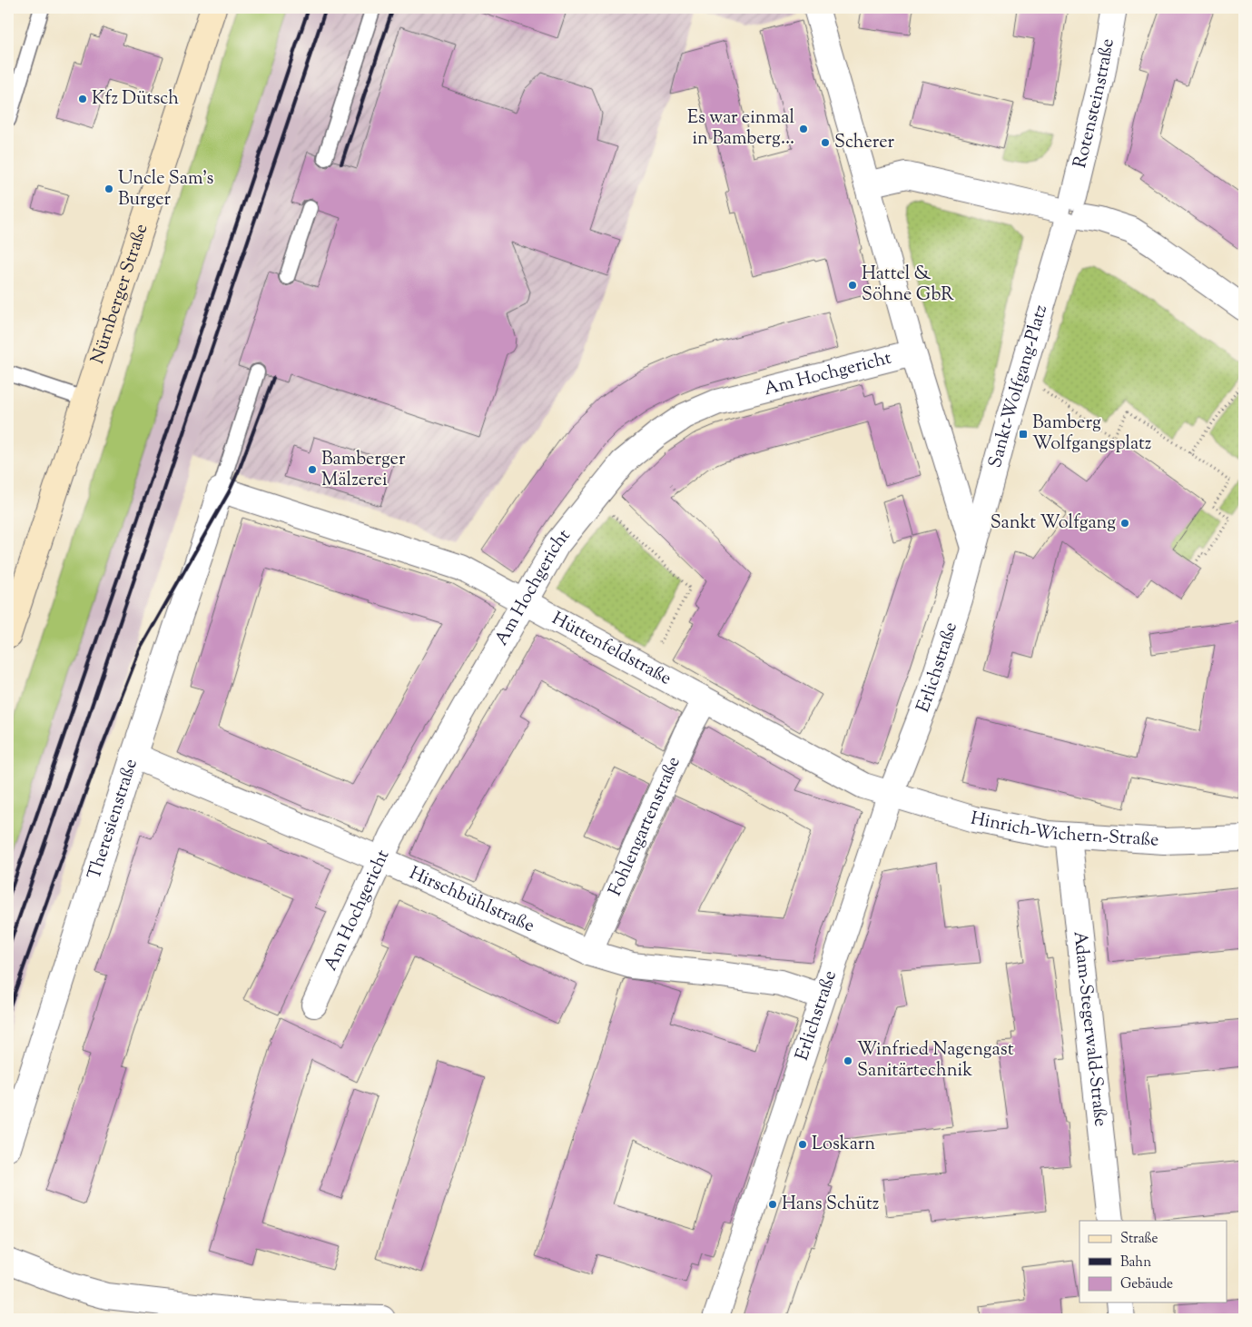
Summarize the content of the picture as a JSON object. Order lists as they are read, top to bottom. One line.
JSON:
{"streets":{"street":["Rotensteinstraße","Nürnberger Straße","Am Hochgericht","Sankt-Wolfgang-Platz","Hüttenfeldstraße","Erlichstraße","Theresienstraße","Fohlengartenstraße","Hinrich-Wichern-Straße","Hirschbühlstraße","Adam-Stegerwald-Straße"]},"crossings":[["Rotensteinstraße","Sankt-Wolfgang-Platz"],["Am Hochgericht","Hüttenfeldstraße"],["Am Hochgericht","Hirschbühlstraße"],["Sankt-Wolfgang-Platz","Erlichstraße"],["Hüttenfeldstraße","Erlichstraße"],["Hüttenfeldstraße","Theresienstraße"],["Hüttenfeldstraße","Fohlengartenstraße"],["Hüttenfeldstraße","Hinrich-Wichern-Straße"],["Erlichstraße","Hinrich-Wichern-Straße"],["Erlichstraße","Hirschbühlstraße"],["Theresienstraße","Hirschbühlstraße"],["Fohlengartenstraße","Hirschbühlstraße"],["Hinrich-Wichern-Straße","Adam-Stegerwald-Straße"]],"places":{"other":["Kfz Dütsch","Es war einmal in Bamberg...","Scherer","Uncle Sam's Burger","Hattel & Söhne GbR","Bamberger Mälzerei","Sankt Wolfgang","Winfried Nagengast Sanitärtechnik","Loskarn","Hans Schütz"],"transit":["Bamberg Wolfgangsplatz"]},"legend":["Straße","Bahn","Gebäude"]}
